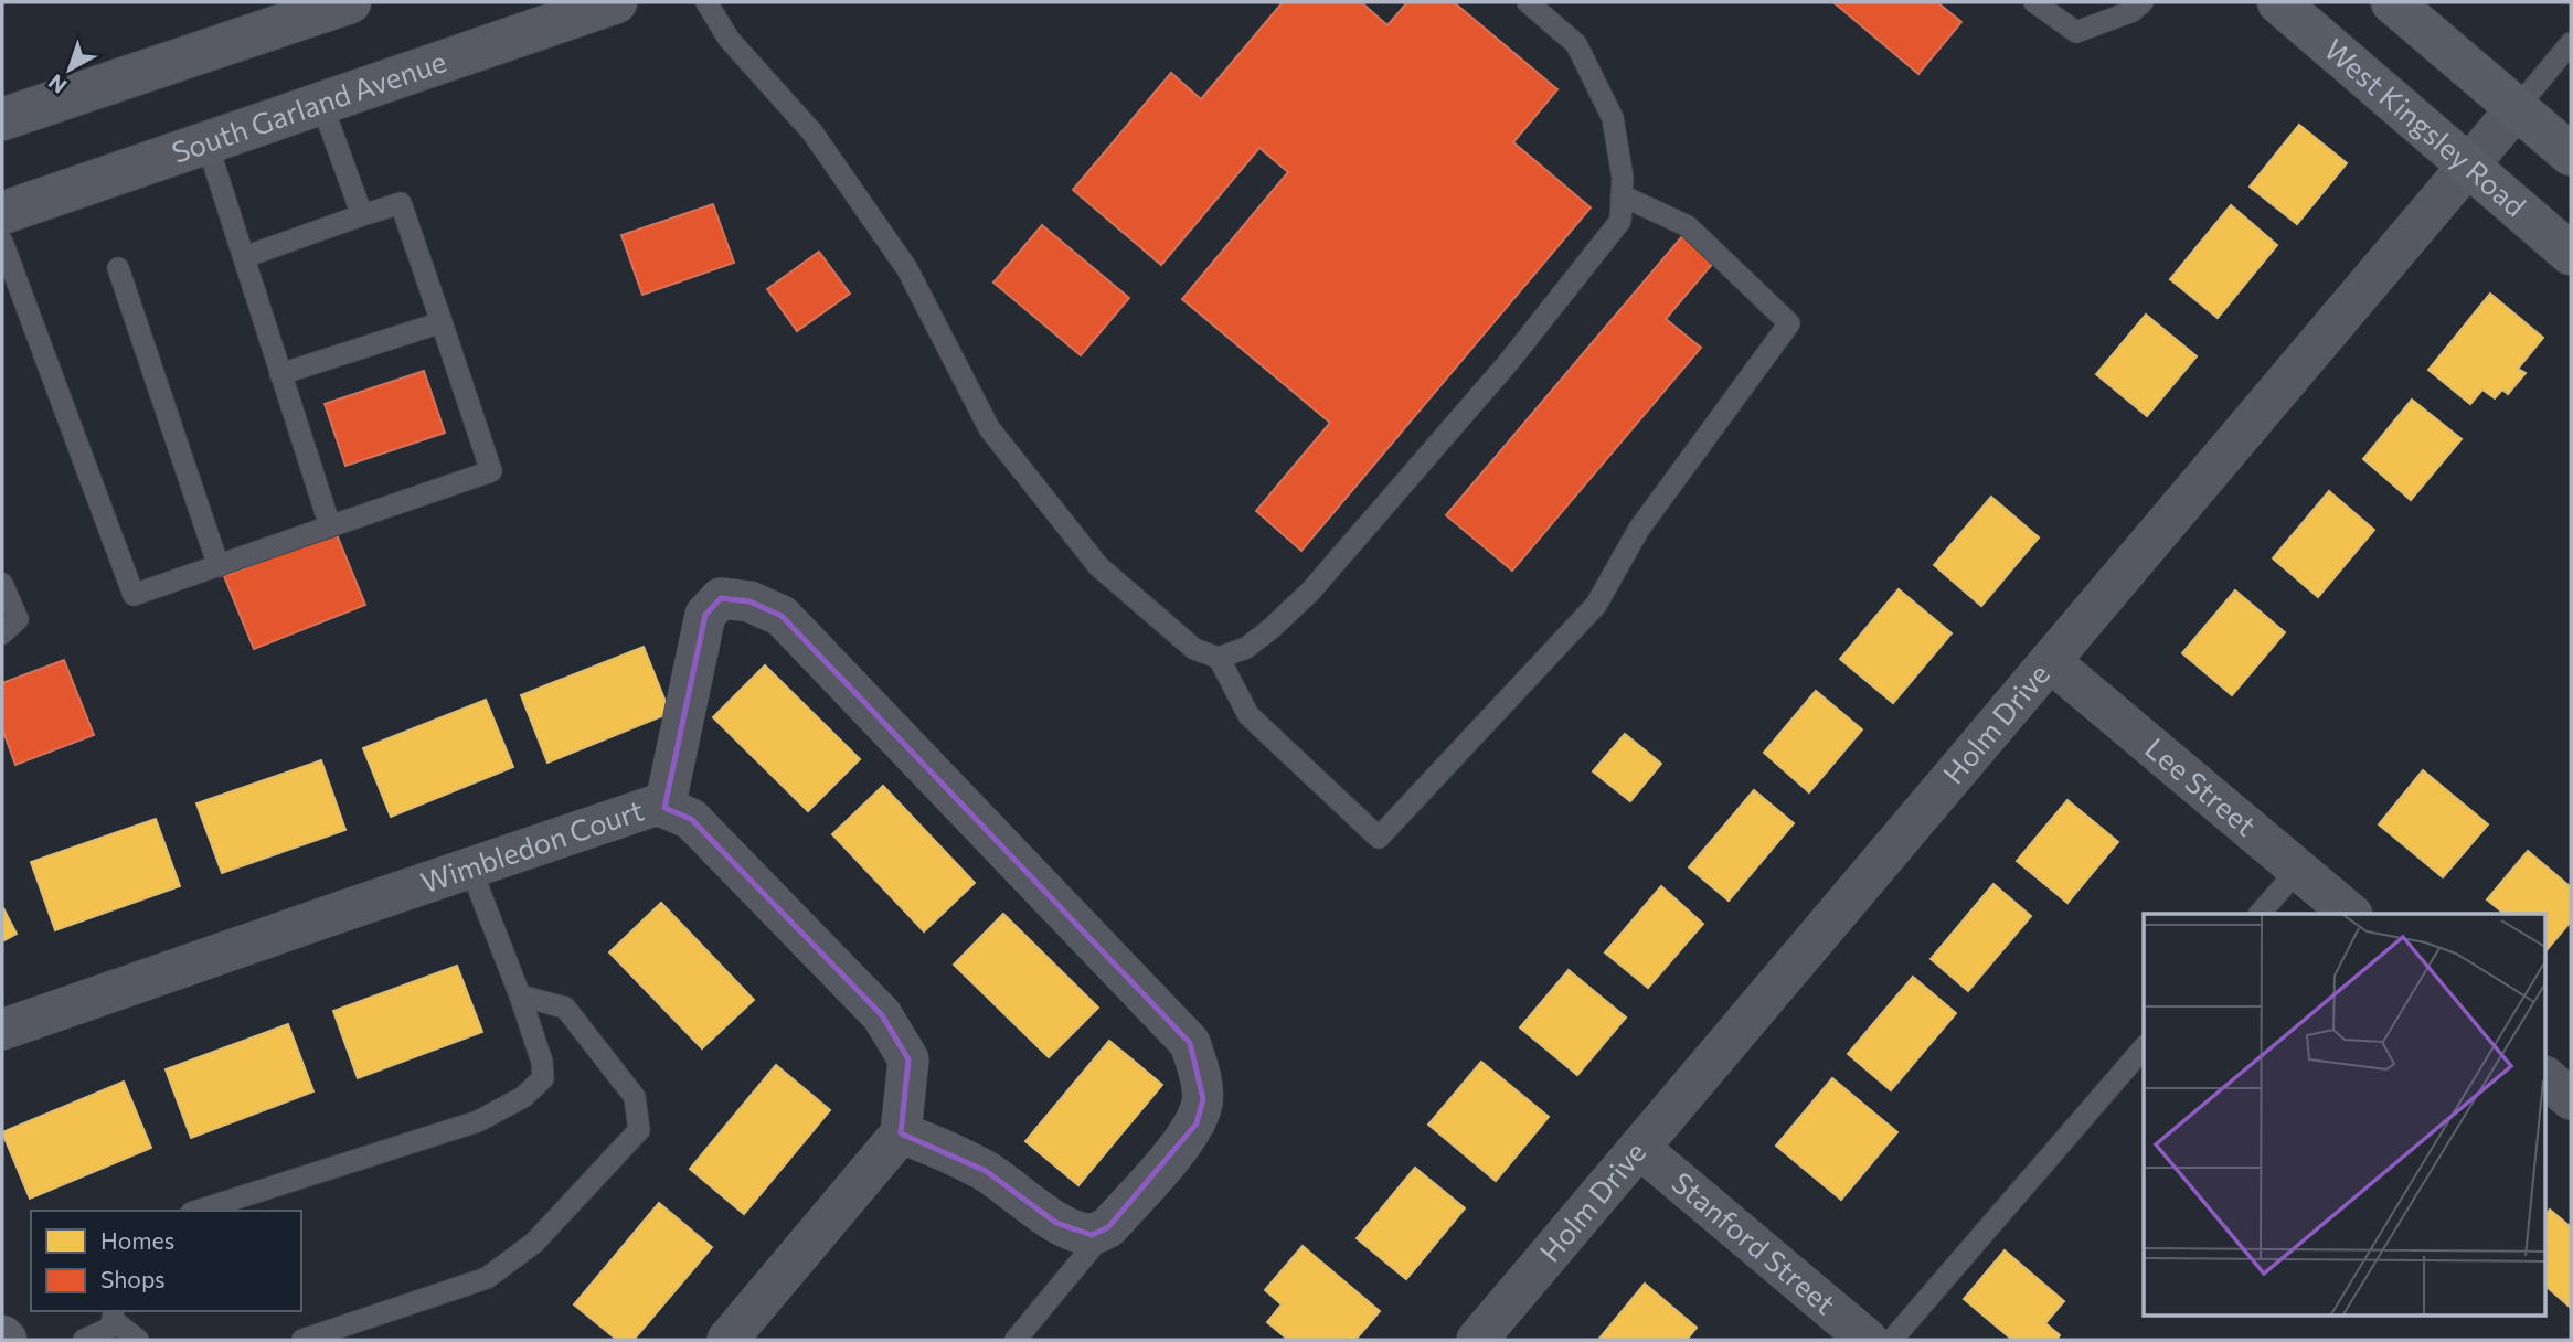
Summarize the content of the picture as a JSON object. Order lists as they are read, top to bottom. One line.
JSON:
{"streets":{"main road":["South Garland Avenue","West Kingsley Road"],"street":["Holm Drive","Lee Street","Wimbledon Court","Stanford Street"]},"crossings":[["West Kingsley Road","Holm Drive"],["Holm Drive","Lee Street"],["Holm Drive","Stanford Street"]],"legend":["Homes","Shops"],"north":"bottom left"}
